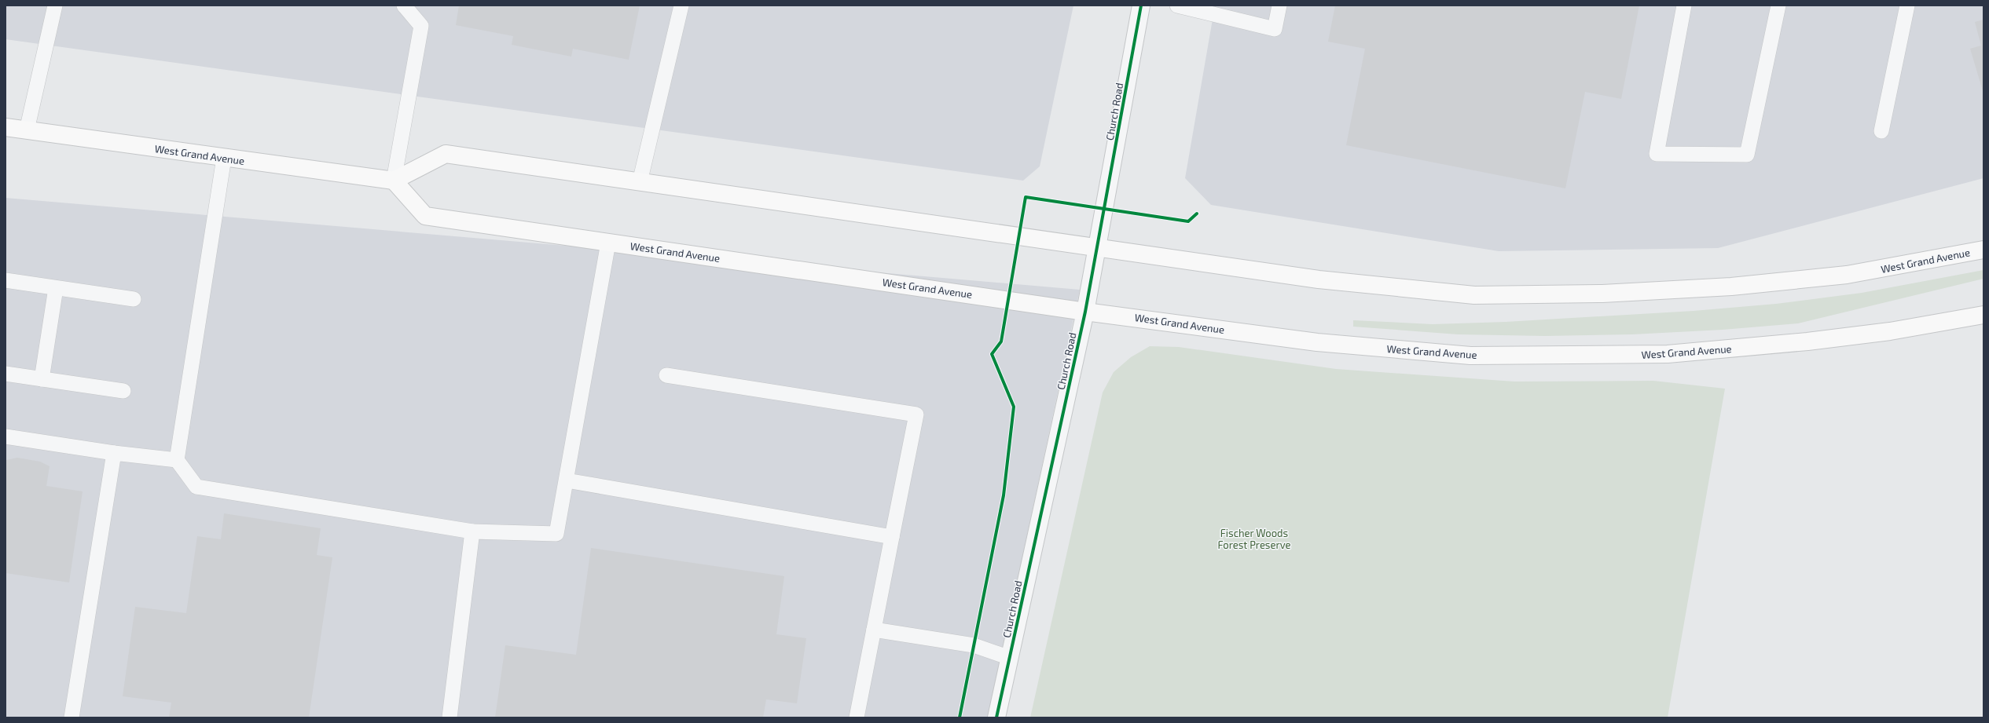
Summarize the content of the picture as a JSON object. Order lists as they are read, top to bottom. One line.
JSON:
{"streets":{"main road":["West Grand Avenue"],"street":["Church Road"]},"crossings":[["Church Road","West Grand Avenue"]],"parks":["Fischer Woods Forest Preserve"]}
